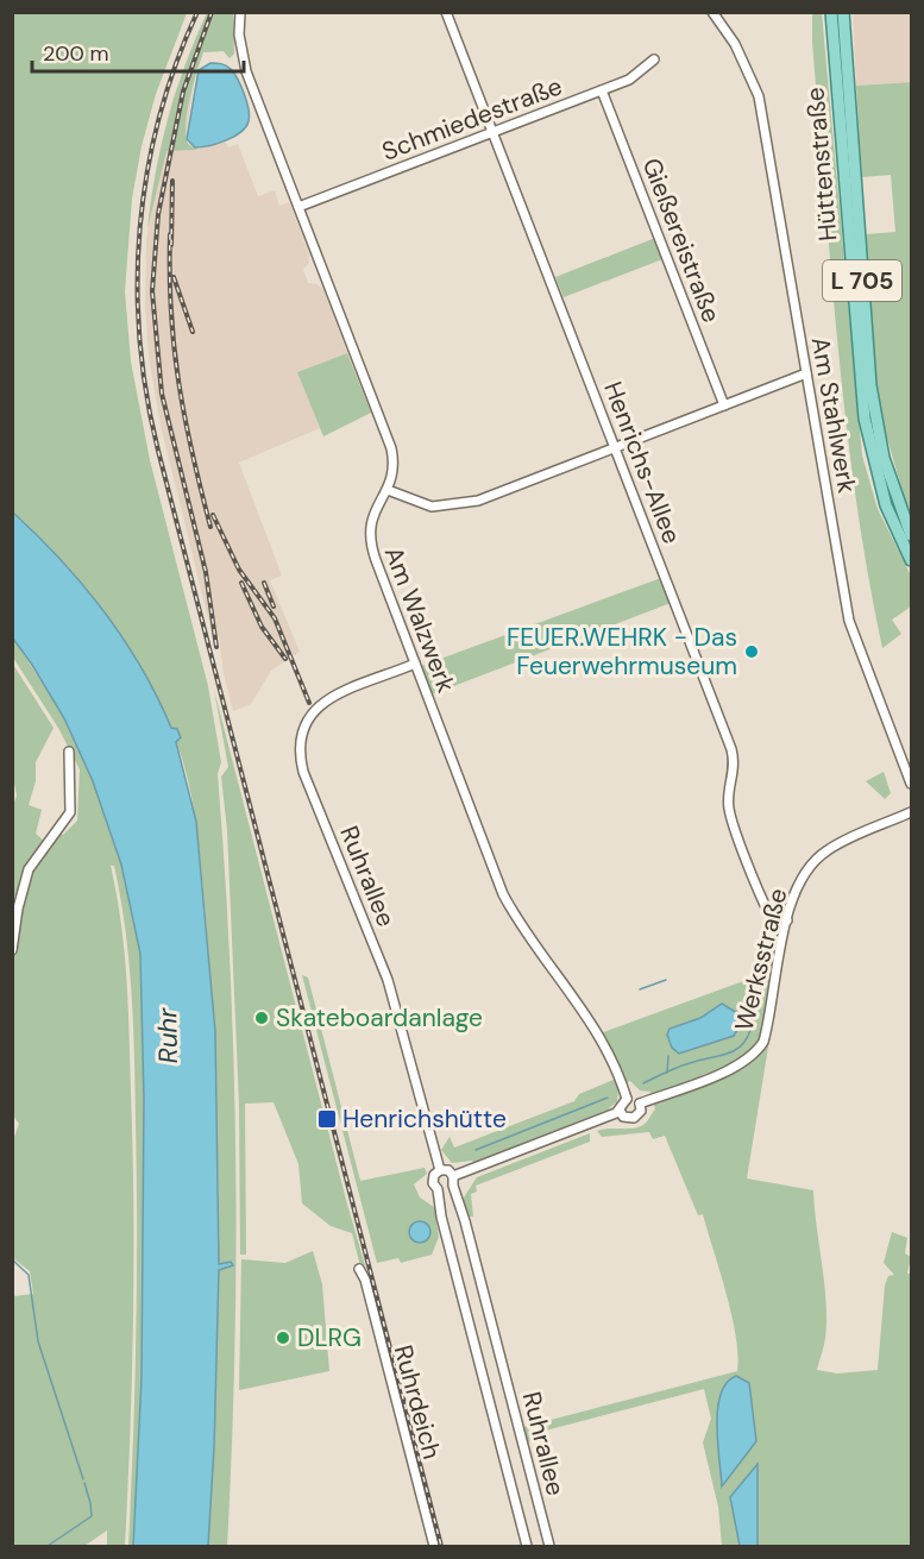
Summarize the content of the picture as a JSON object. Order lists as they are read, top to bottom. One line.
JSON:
{"streets":{"main road":["Hüttenstraße","L 705"],"street":["Schmiedestraße","Gießereistraße","Am Stahlwerk","Henrichs-Allee","Am Walzwerk","Ruhrallee","Werksstraße","Ruhrdeich"]},"crossings":[["Schmiedestraße","Gießereistraße"],["Schmiedestraße","Henrichs-Allee"],["Schmiedestraße","Am Walzwerk"],["Henrichs-Allee","Werksstraße"],["Am Walzwerk","Ruhrallee"],["Am Walzwerk","Werksstraße"],["Ruhrallee","Werksstraße"]],"water":["Ruhr"],"places":{"other":["FEUER.WEHRK - Das Feuerwehrmuseum","Skateboardanlage","DLRG"],"transit":["Henrichshütte"]},"scale_bar":"200 m"}
